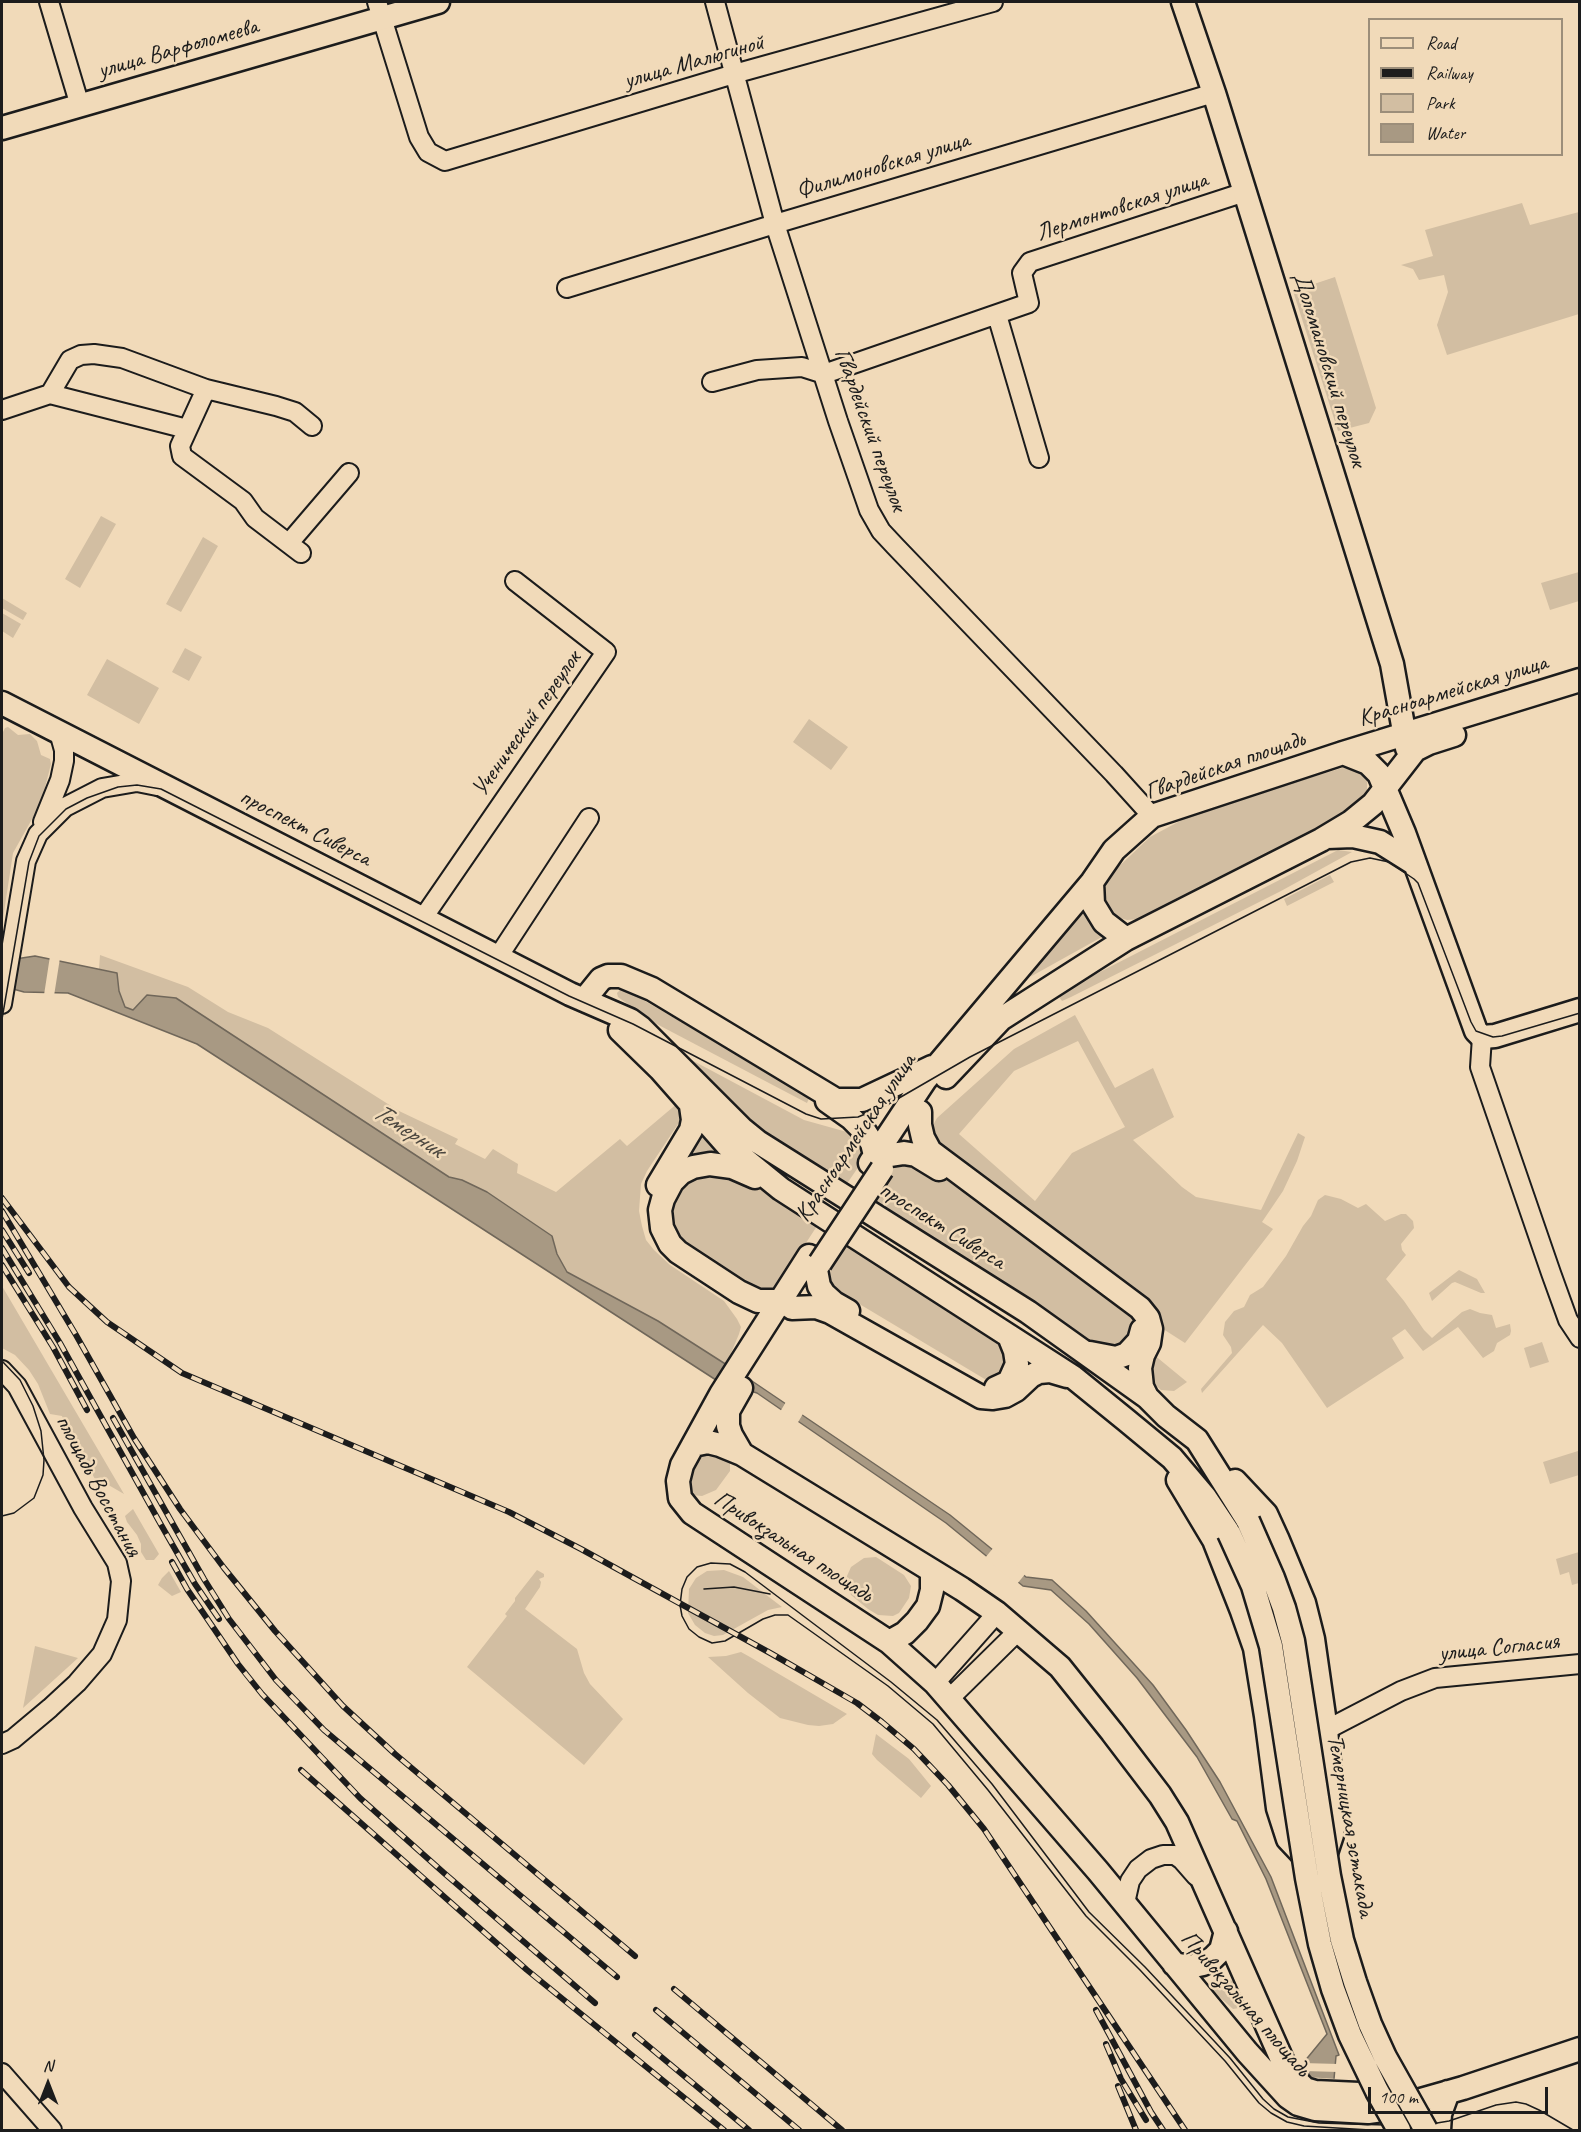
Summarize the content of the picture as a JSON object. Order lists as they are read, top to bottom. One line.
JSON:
{"streets":{"main road":["улица Варфоломеева","Доломановский переулок","Красноармейская улица","Гвардейская площадь","проспект Сиверса","Привокзальная площадь","Темерницкая эстакада"],"street":["улица Малюгиной","Филимоновская улица","Лермонтовская улица","Гвардейский переулок","Ученический переулок","площадь Восстания","улица Согласия"]},"crossings":[["улица Варфоломеева","улица Малюгиной"],["улица Малюгиной","Гвардейский переулок"],["Филимоновская улица","Доломановский переулок"],["Филимоновская улица","Гвардейский переулок"],["Лермонтовская улица","Доломановский переулок"],["Лермонтовская улица","Гвардейский переулок"],["Доломановский переулок","Красноармейская улица"],["Гвардейский переулок","Гвардейская площадь"],["Красноармейская улица","Гвардейская площадь"],["Красноармейская улица","Привокзальная площадь"],["Ученический переулок","проспект Сиверса"],["проспект Сиверса","Темерницкая эстакада"]],"water":["Темерник"],"legend":["Road","Railway","Park","Water"],"scale_bar":"100 m","north":"top"}
